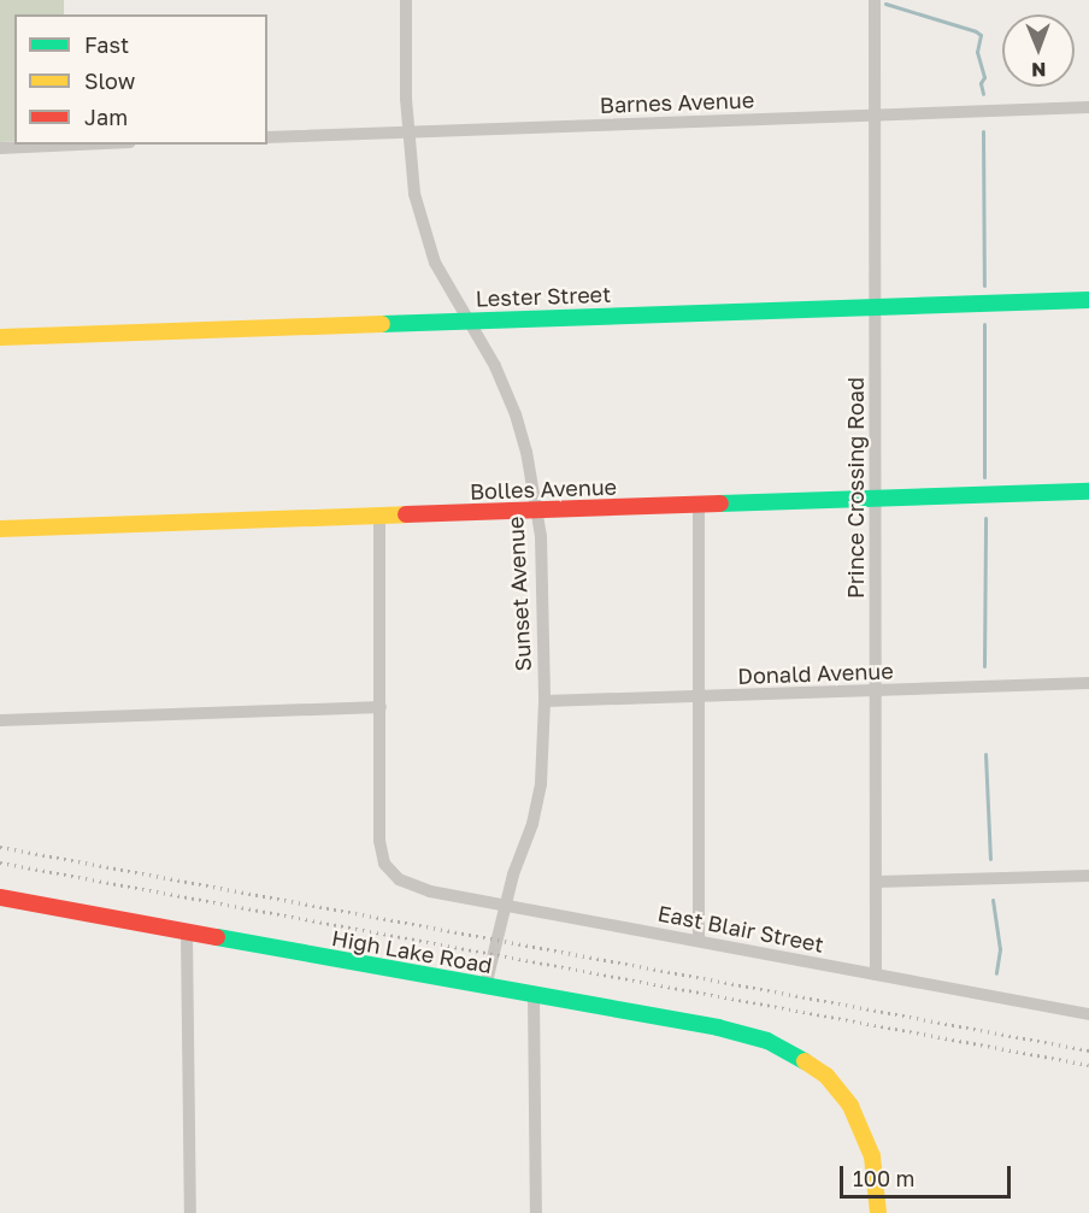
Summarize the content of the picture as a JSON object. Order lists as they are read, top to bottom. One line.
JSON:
{"streets":{"street":["Barnes Avenue","Lester Street","Prince Crossing Road","Bolles Avenue","Sunset Avenue","Donald Avenue","East Blair Street","High Lake Road"]},"crossings":[["Barnes Avenue","Prince Crossing Road"],["Barnes Avenue","Sunset Avenue"],["Lester Street","Prince Crossing Road"],["Lester Street","Sunset Avenue"],["Prince Crossing Road","Bolles Avenue"],["Prince Crossing Road","Donald Avenue"],["Prince Crossing Road","East Blair Street"],["Bolles Avenue","Sunset Avenue"],["Sunset Avenue","Donald Avenue"],["Sunset Avenue","East Blair Street"],["Sunset Avenue","High Lake Road"]],"legend":["Fast","Slow","Jam"],"scale_bar":"100 m","north":"bottom"}
